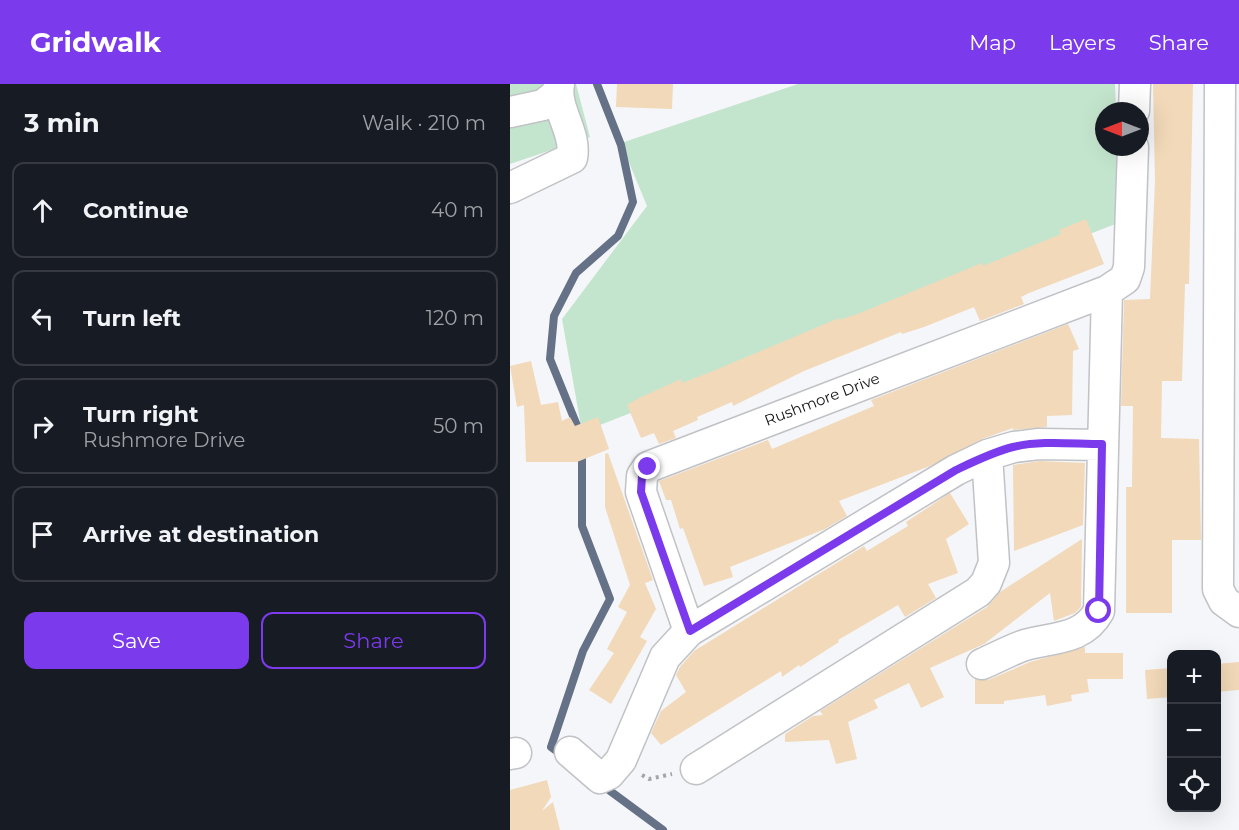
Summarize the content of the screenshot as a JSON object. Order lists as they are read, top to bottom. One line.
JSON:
{"streets":{"street":["Rushmore Drive"]},"north":"left","page":{"header":"Gridwalk","nav":["Map","Layers","Share"],"heading":["3 min","Walk · 210 m"],"list":[["Continue","40 m"],["Turn left","120 m"],["Turn right","Rushmore Drive","50 m"],"Arrive at destination"],"buttons":["Save","Share"],"map_buttons":["+","−"]}}
